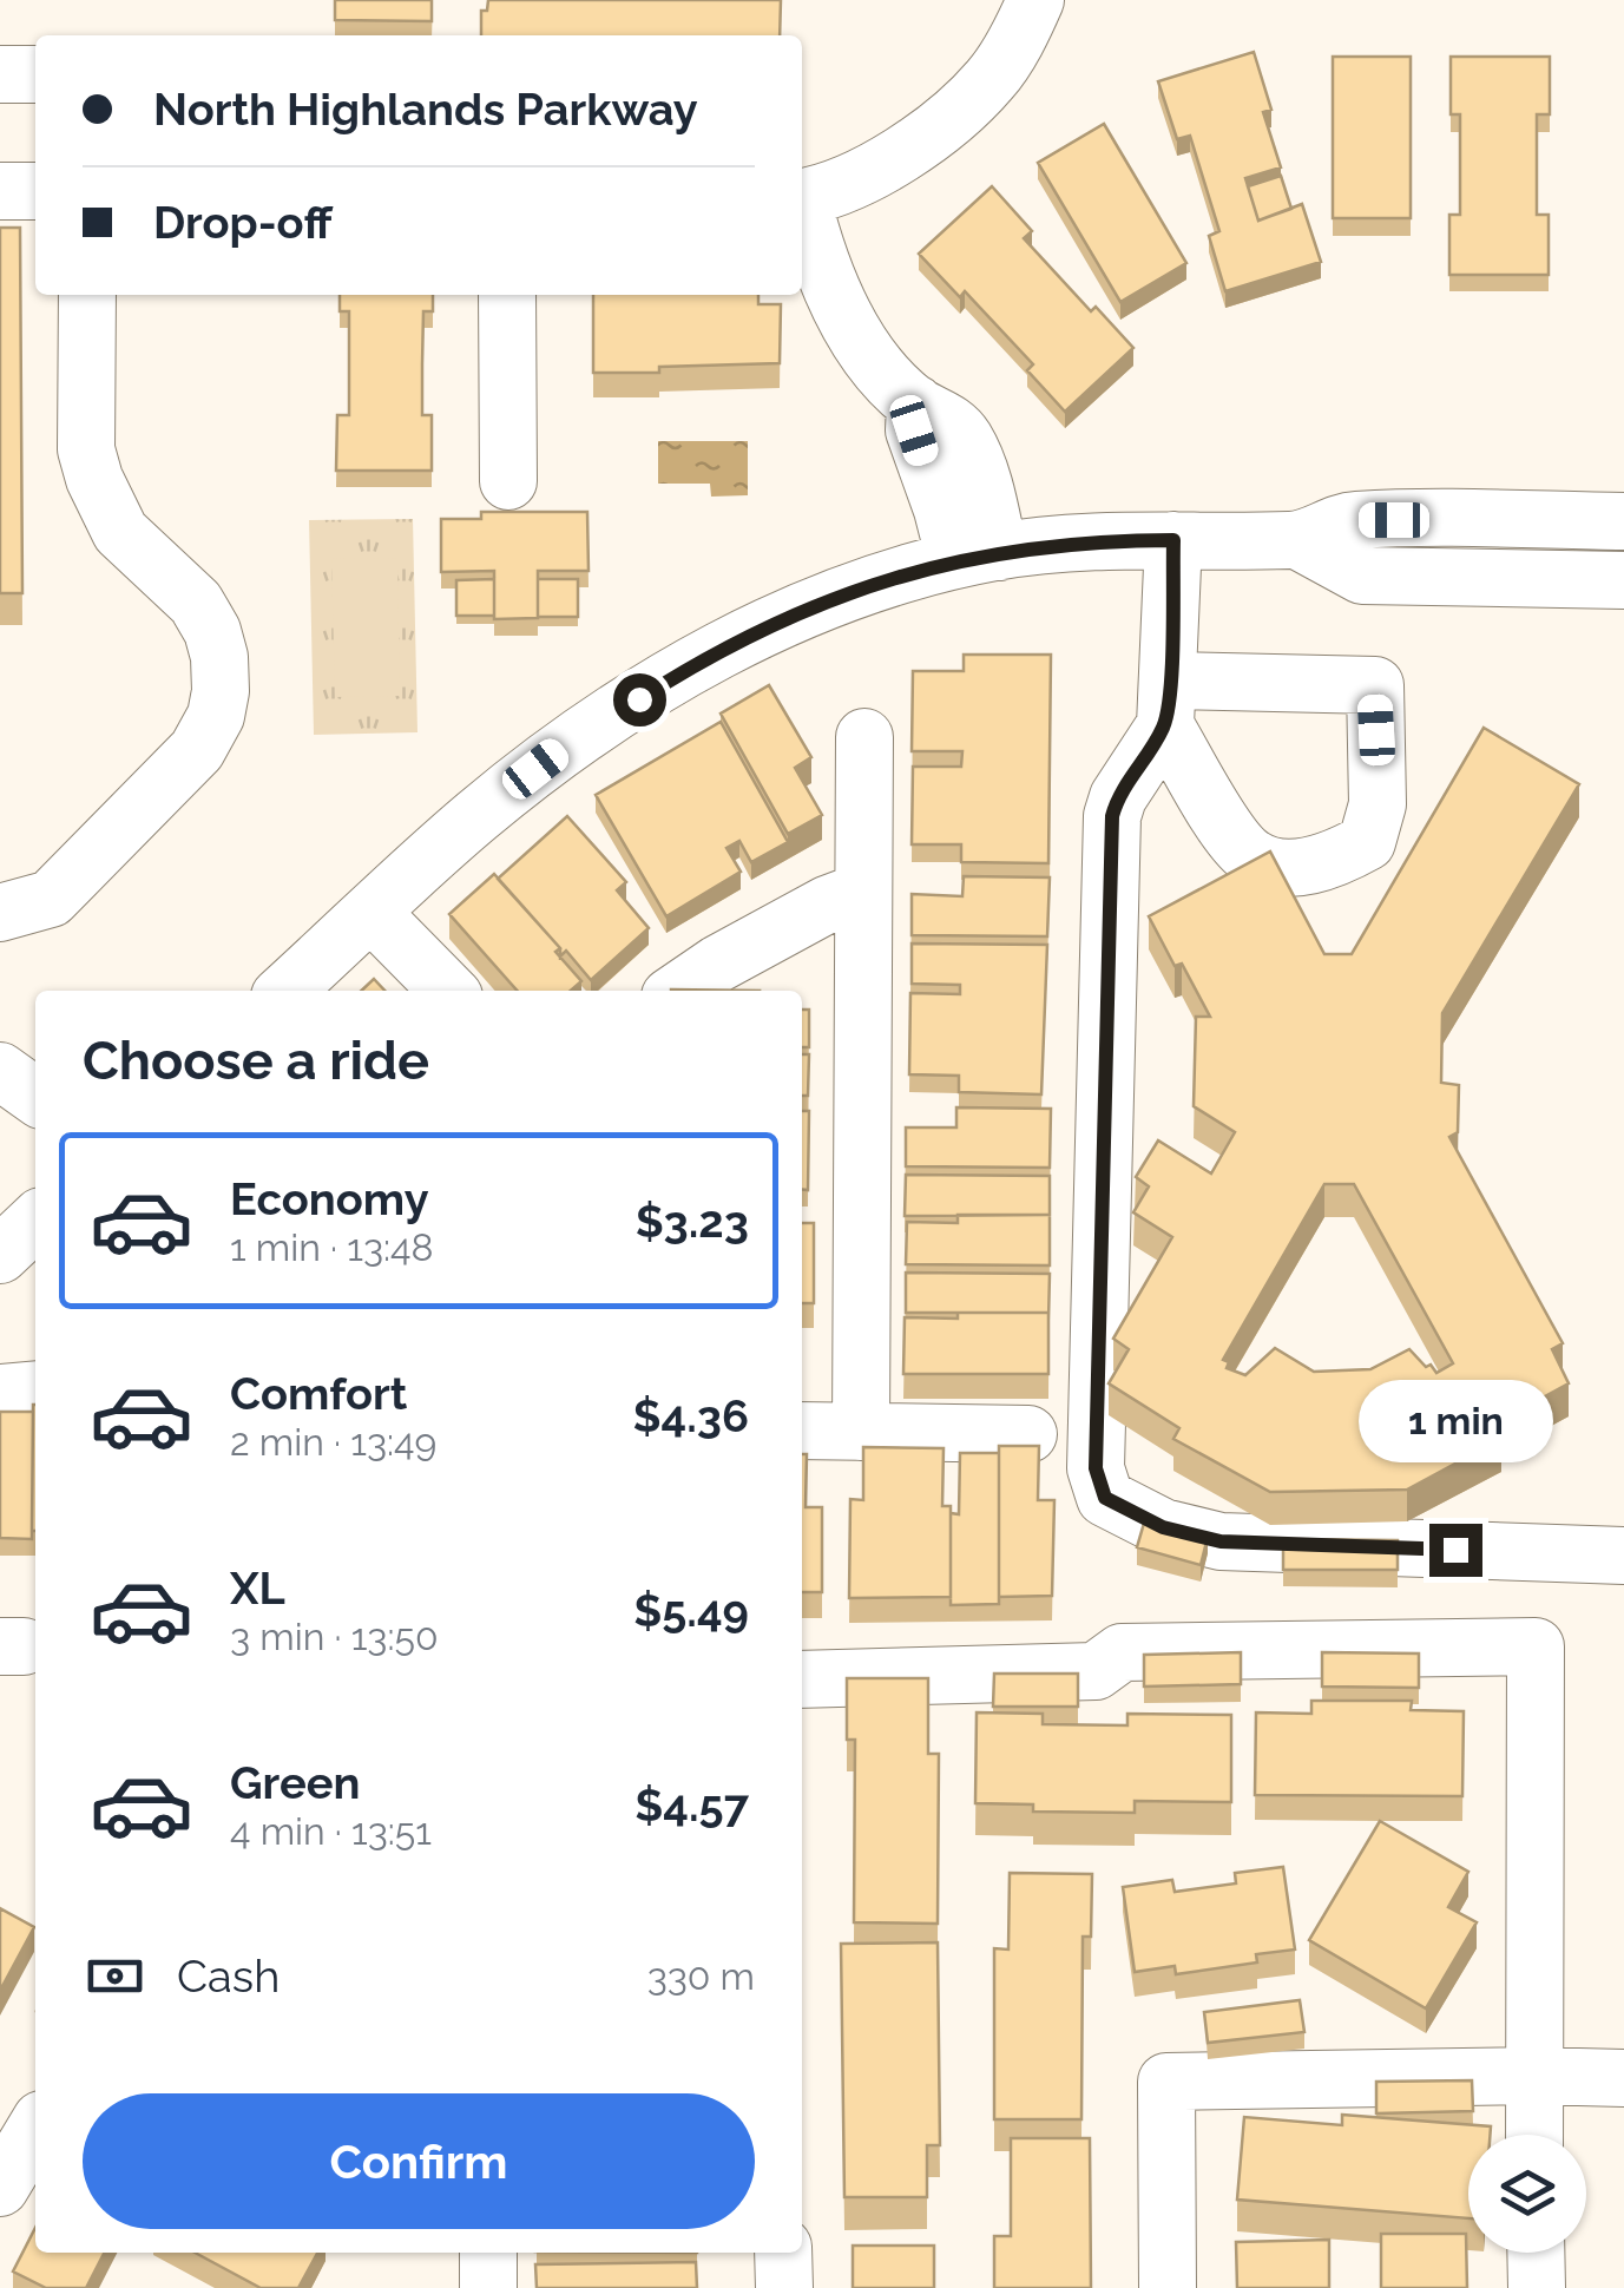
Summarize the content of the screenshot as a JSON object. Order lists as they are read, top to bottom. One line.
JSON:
{"page":{"banner":["North Highlands Parkway","Drop-off"],"heading":"Choose a ride","list":[{"name":"Economy","note":"1 min · 13:48","value":"$3.23"},{"name":"Comfort","note":"2 min · 13:49","value":"$4.36"},{"name":"XL","note":"3 min · 13:50","value":"$5.49"},{"name":"Green","note":"4 min · 13:51","value":"$4.57"}],"bubble":"1 min","pay":["Cash","330 m"],"buttons":"Confirm"}}
